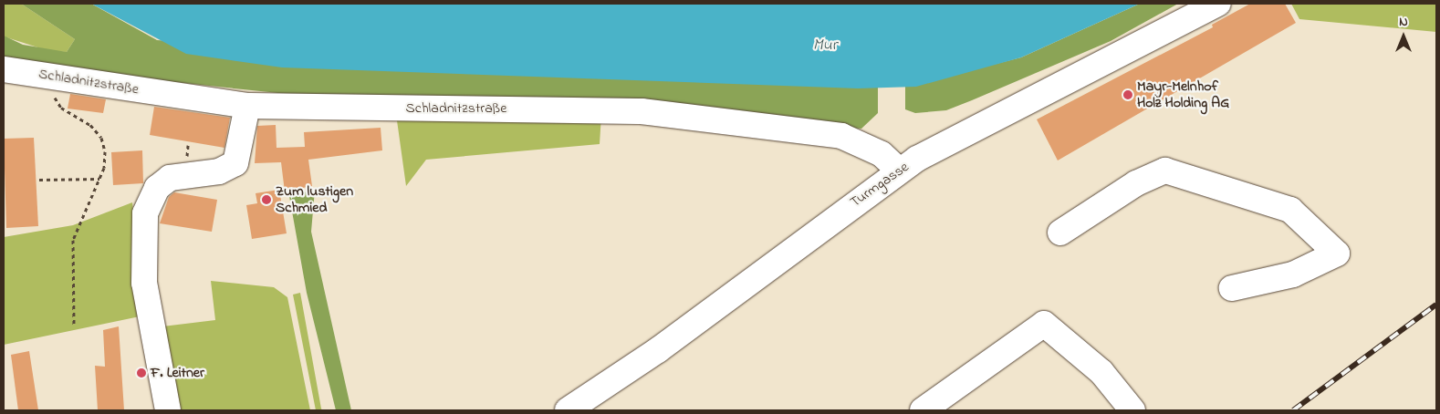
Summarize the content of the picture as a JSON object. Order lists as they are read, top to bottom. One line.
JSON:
{"streets":{"street":["Schladnitzstraße","Turmgasse"]},"crossings":[["Schladnitzstraße","Turmgasse"]],"water":["Mur"],"places":["Mayr-Melnhof Holz Holding AG","Zum lustigen Schmied","F. Leitner"],"north":"top"}
